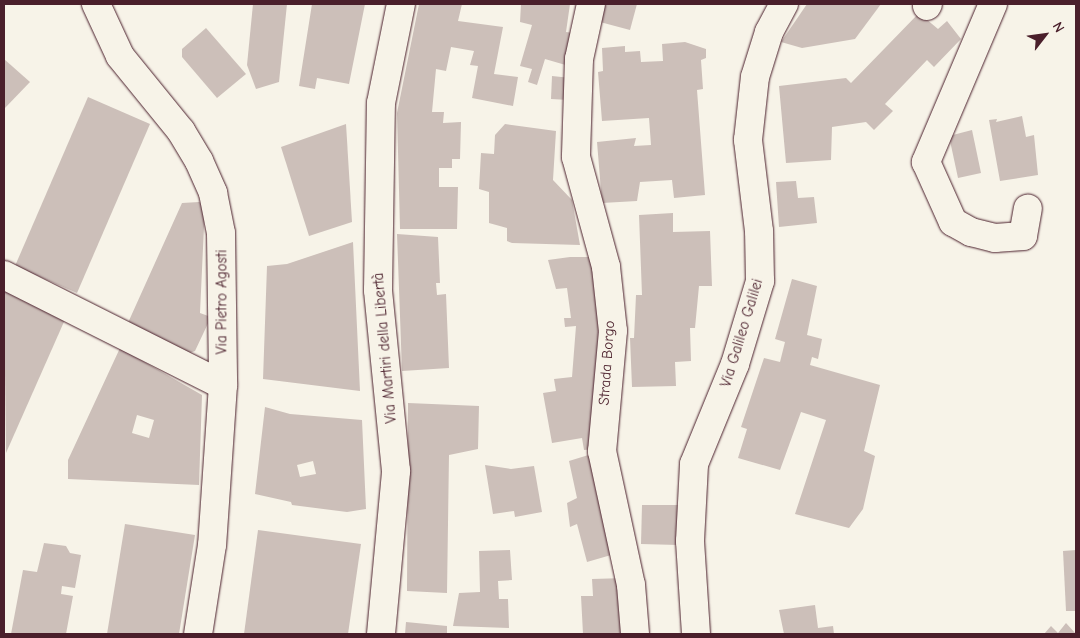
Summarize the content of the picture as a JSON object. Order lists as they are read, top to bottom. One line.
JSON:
{"streets":{"street":["Via Pietro Agosti","Via Galileo Galilei","Via Martiri della Libertà","Strada Borgo"]},"north":"top right"}
